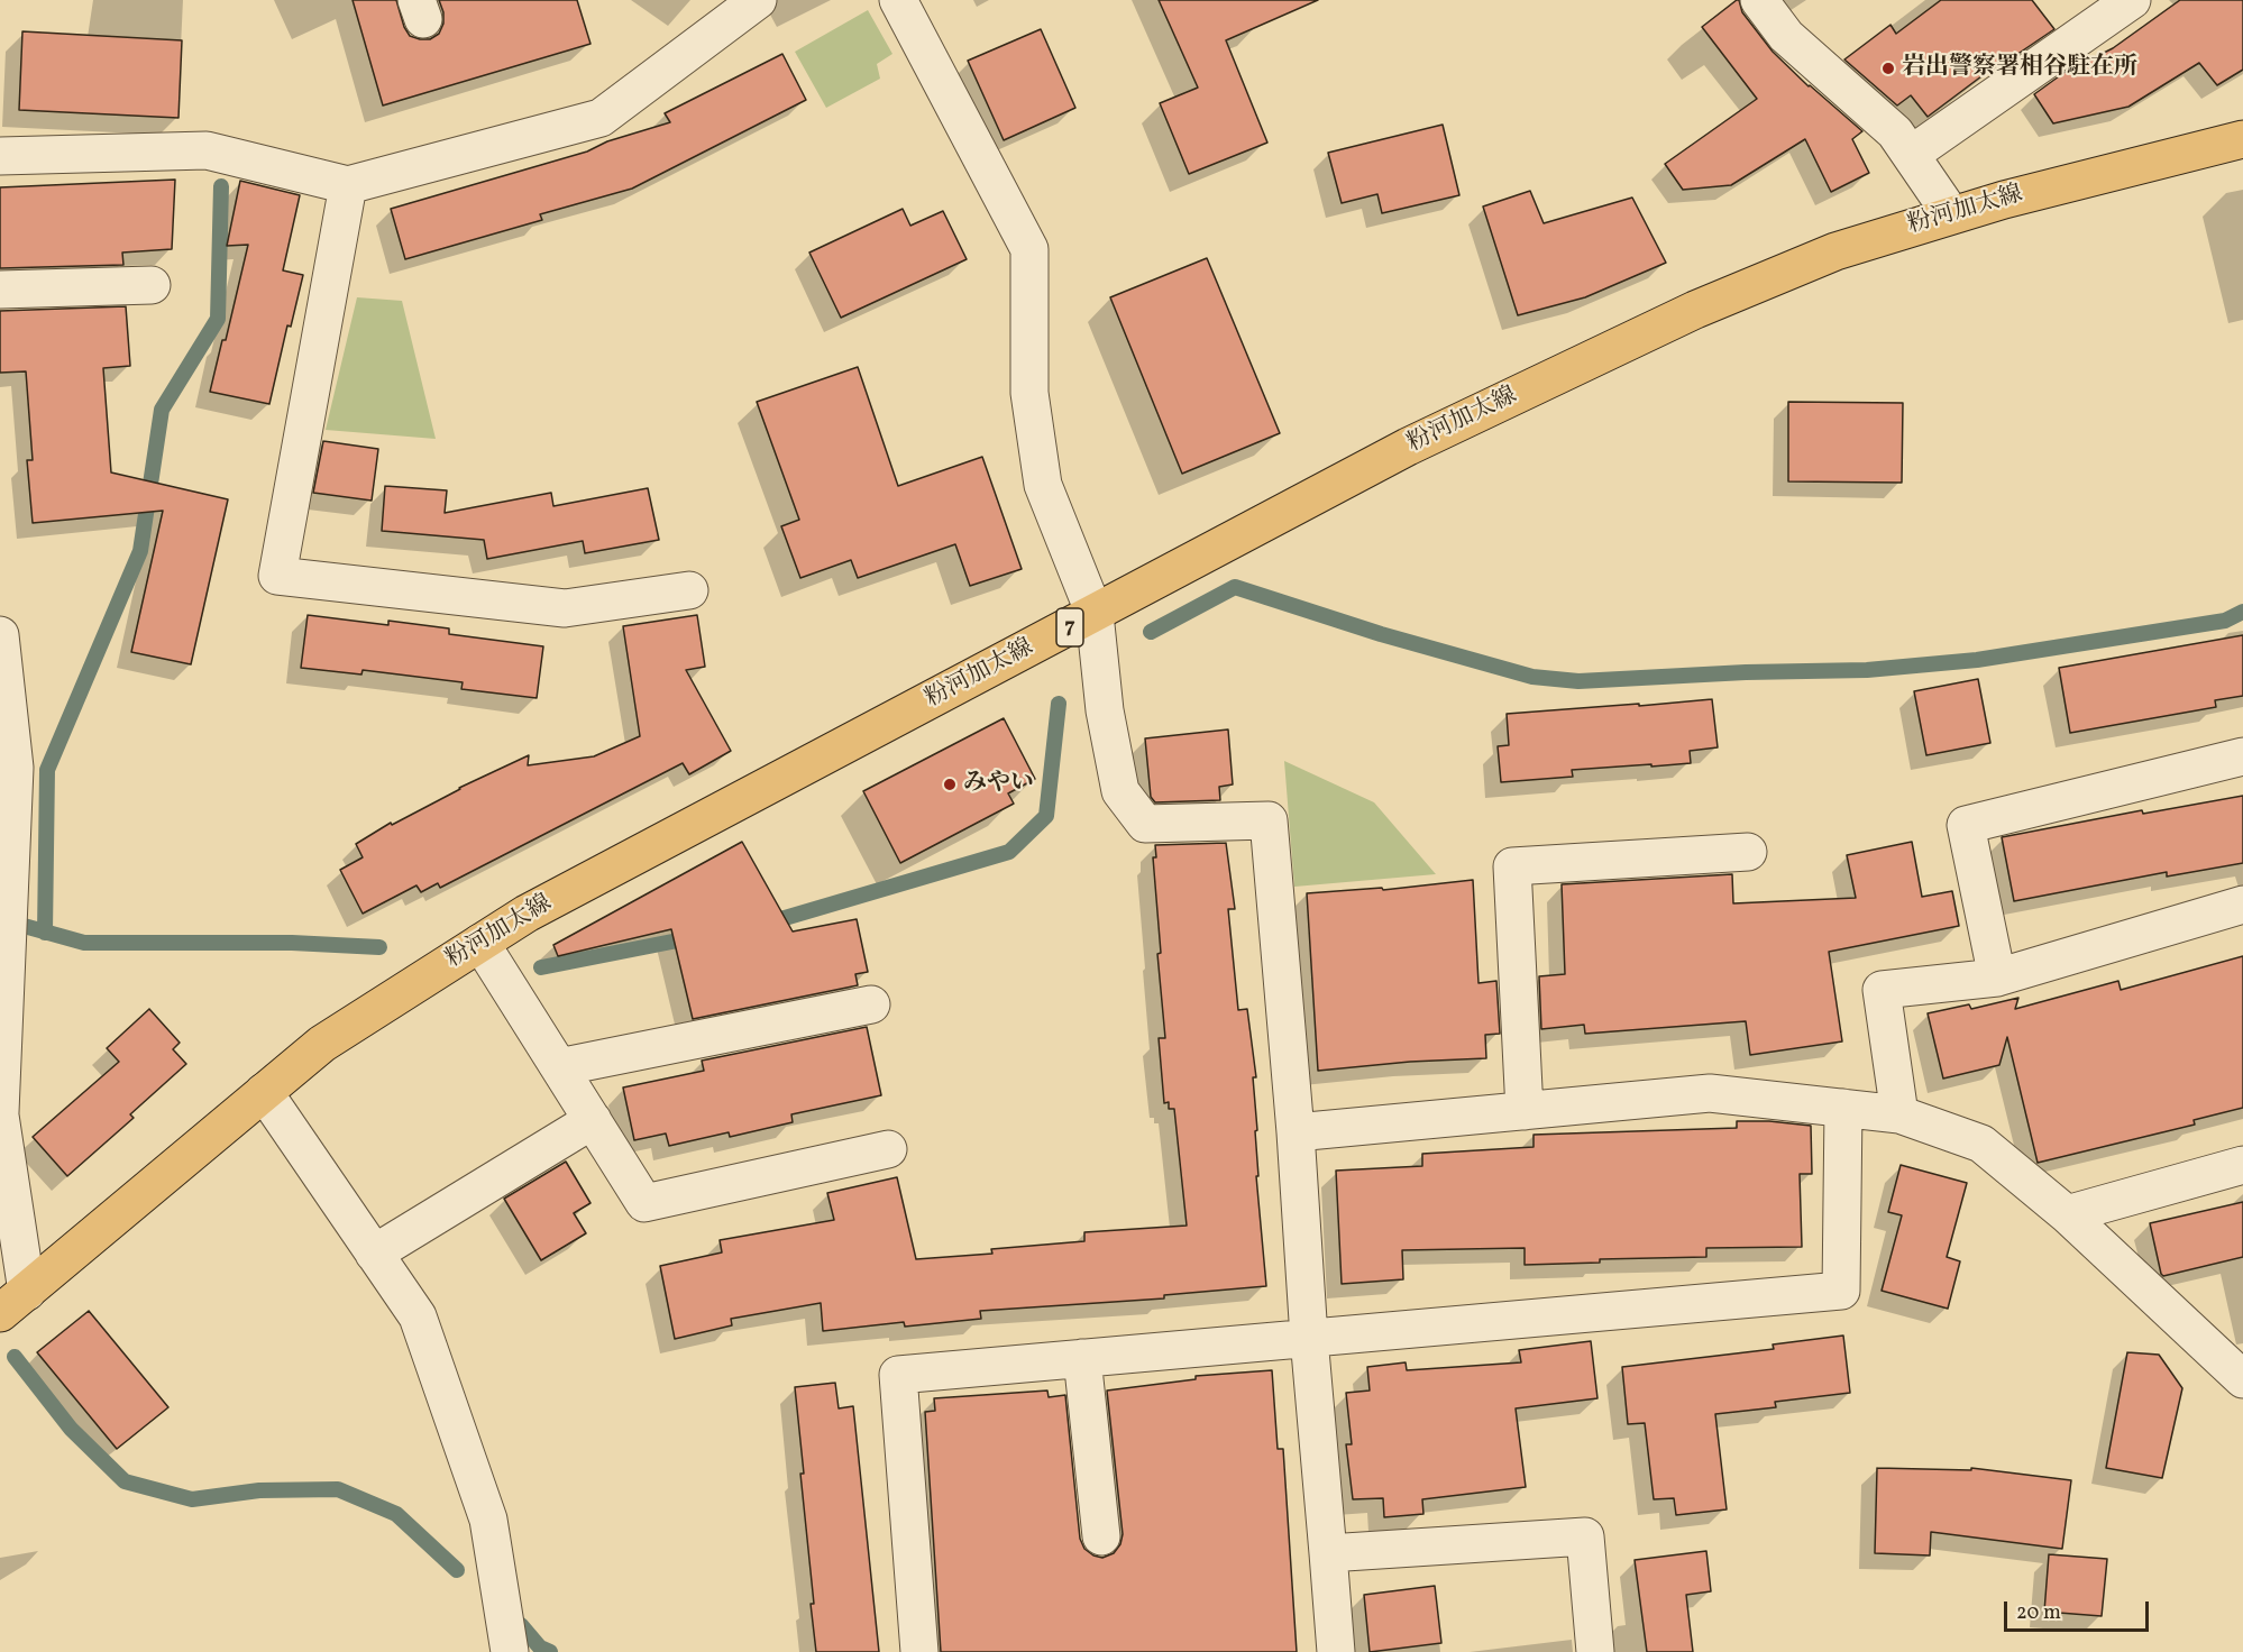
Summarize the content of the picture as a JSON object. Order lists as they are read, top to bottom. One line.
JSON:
{"streets":{"main road":["粉河加太線","7"]},"places":["岩出警察署相谷駐在所","みやい"],"scale_bar":"20 m"}
